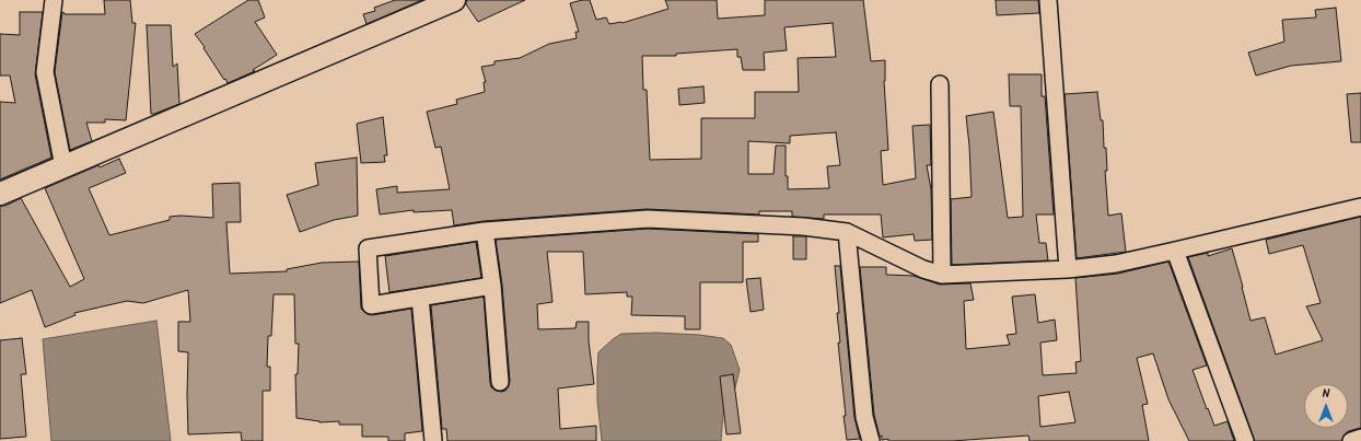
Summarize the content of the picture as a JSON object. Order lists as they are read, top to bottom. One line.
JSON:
{"north":"top"}
